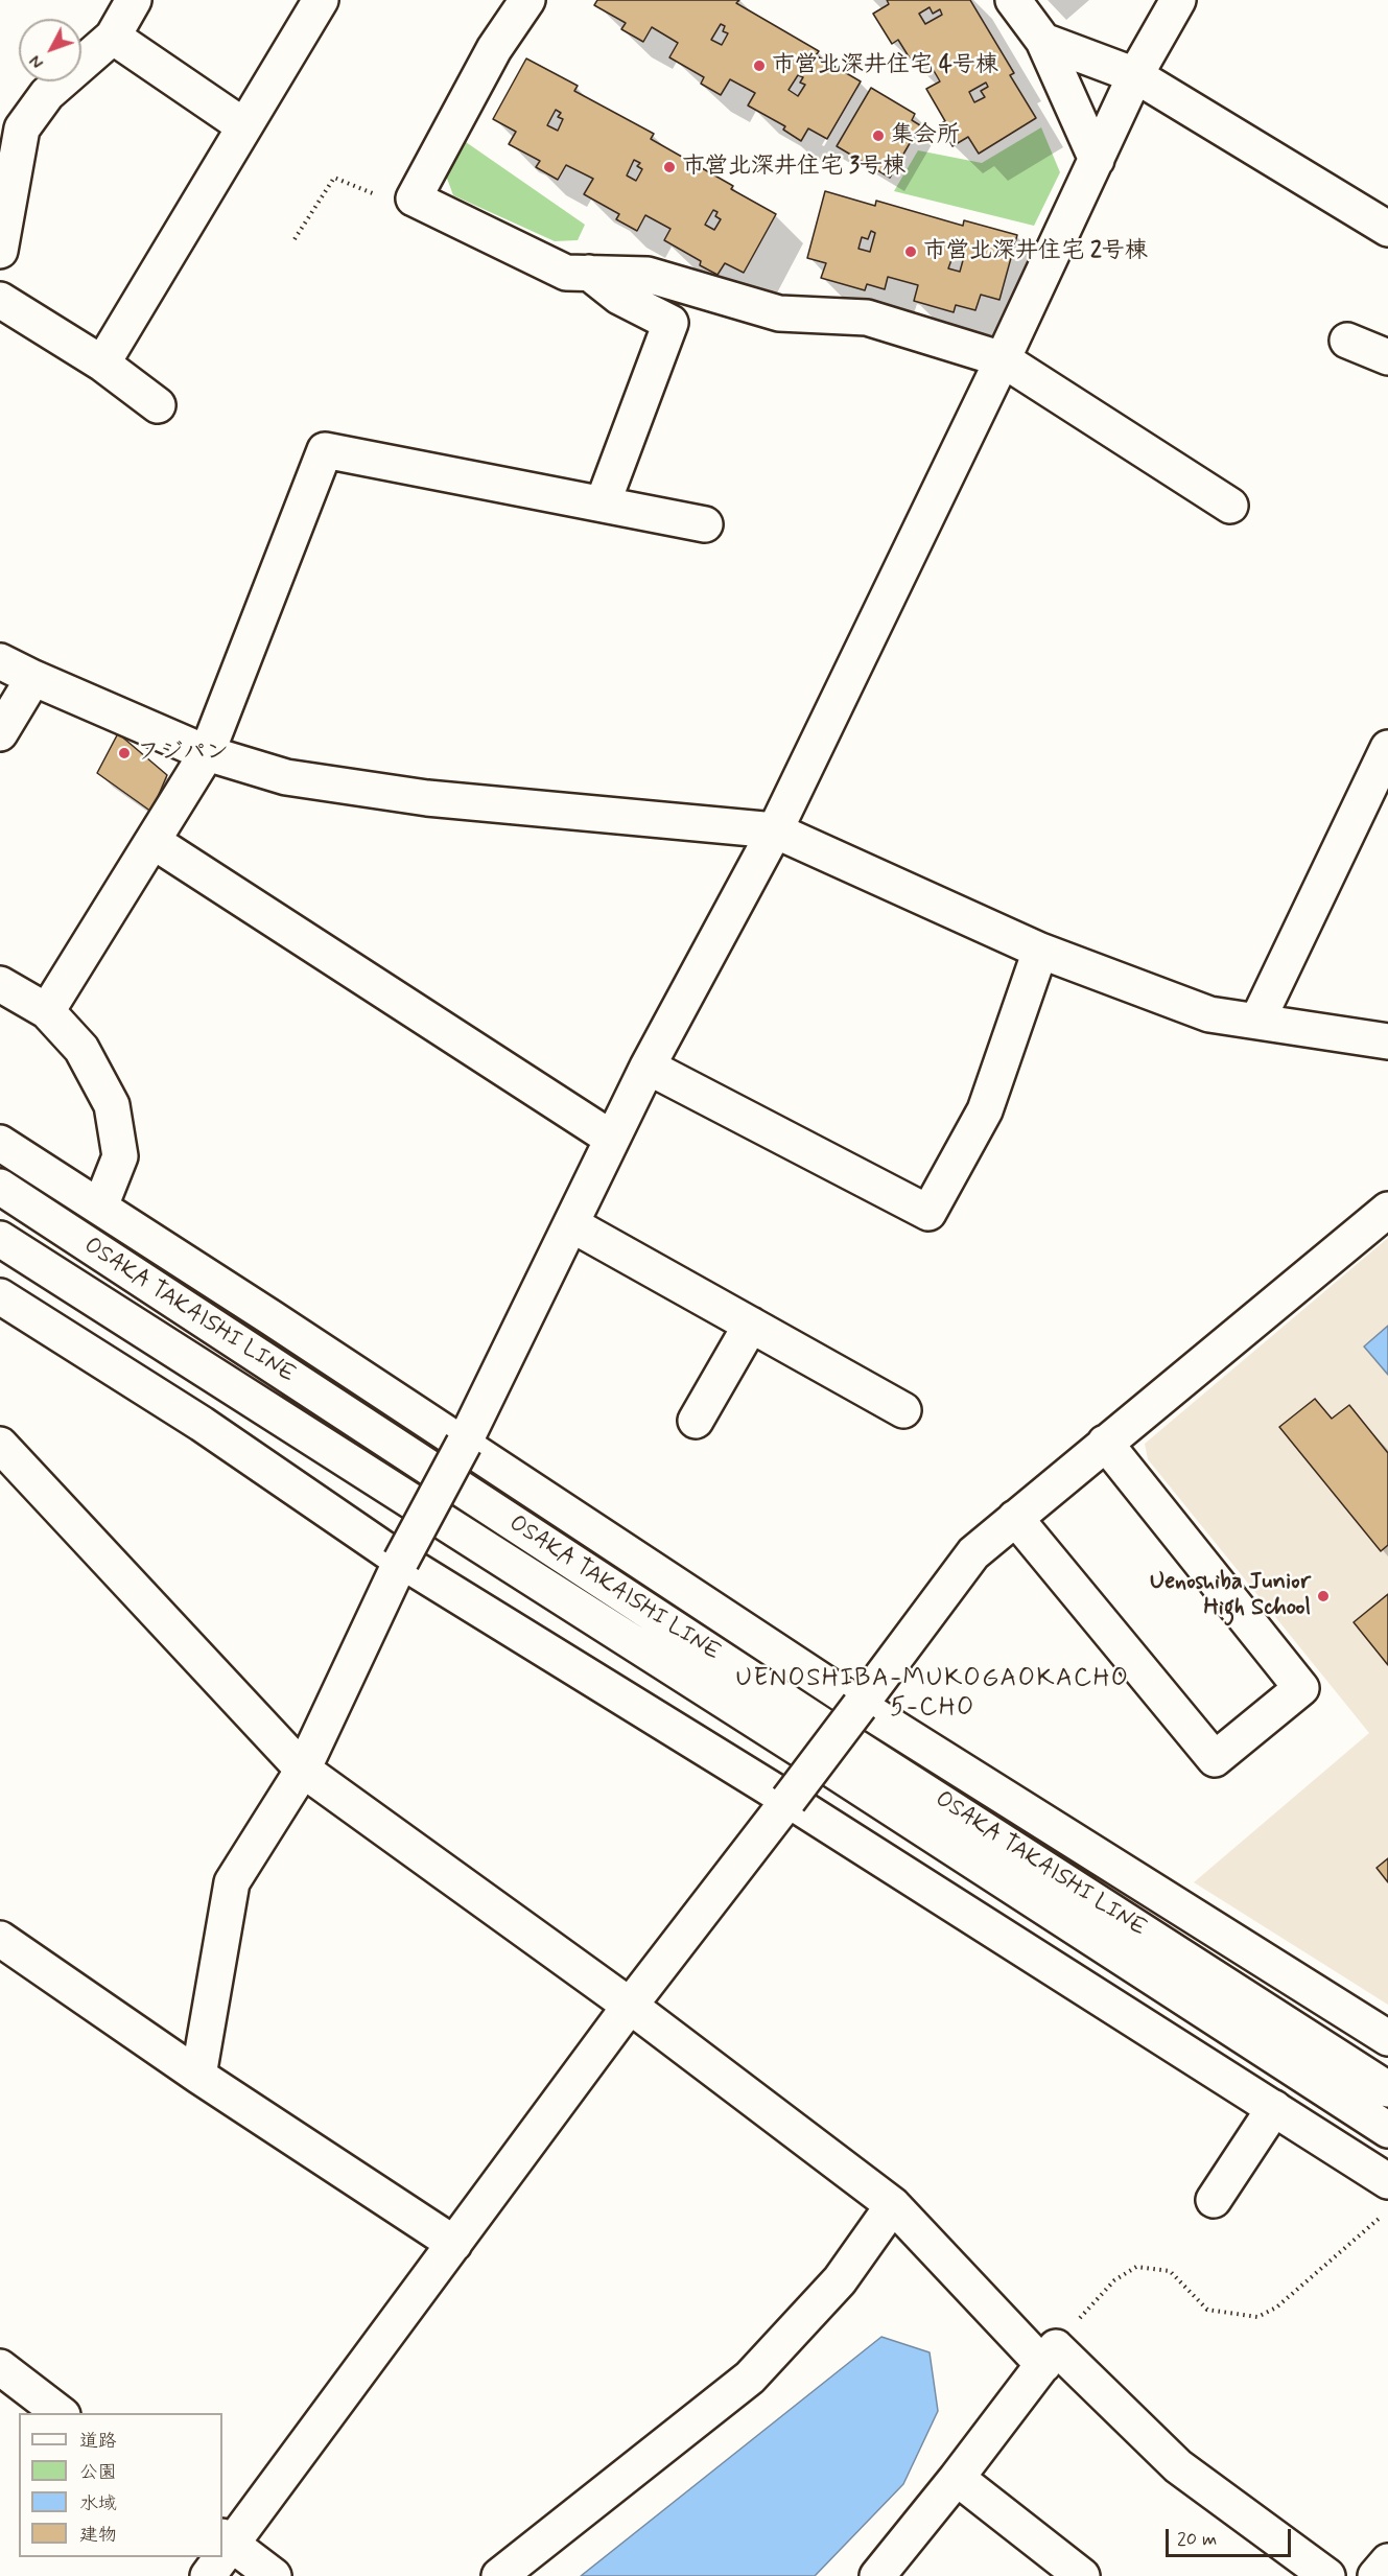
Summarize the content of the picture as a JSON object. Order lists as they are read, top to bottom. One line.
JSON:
{"streets":{"street":["OSAKA TAKAISHI LINE"]},"districts":["UENOSHIBA-MUKOGAOKACHO 5-CHO"],"places":["市営北深井住宅 4号棟","集会所","市営北深井住宅 3号棟","市営北深井住宅 2号棟","フジパン","Uenoshiba Junior High School"],"legend":["道路","公園","水域","建物"],"scale_bar":"20 m","north":"bottom left"}
